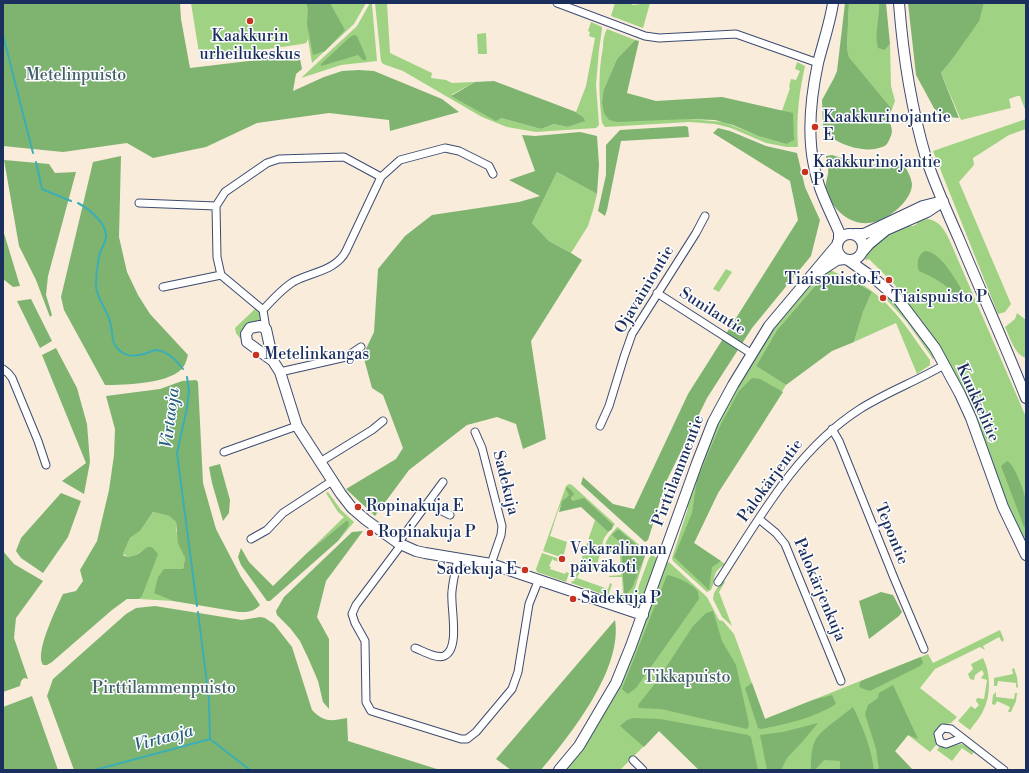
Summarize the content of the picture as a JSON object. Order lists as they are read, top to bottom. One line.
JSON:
{"streets":{"street":["Ojavainiontie","Sunilantie","Kuukkelitie","Pirttilammentie","Palokärjentie","Sadekuja","Tepontie","Palokärjenkuja"]},"crossings":[["Ojavainiontie","Sunilantie"],["Sunilantie","Pirttilammentie"],["Kuukkelitie","Pirttilammentie"],["Kuukkelitie","Palokärjentie"],["Palokärjentie","Tepontie"],["Palokärjentie","Palokärjenkuja"]],"water":["Virtaoja"],"parks":["Metelinpuisto","Tikkapuisto","Pirttilammenpuisto"],"places":["Kaakkurin urheilukeskus","Kaakkurinojantie E","Kaakkurinojantie P","Tiaispuisto E","Tiaispuisto P","Metelinkangas","Ropinakuja E","Ropinakuja P","Vekaralinnan päiväkoti","Sadekuja E","Sadekuja P"]}
